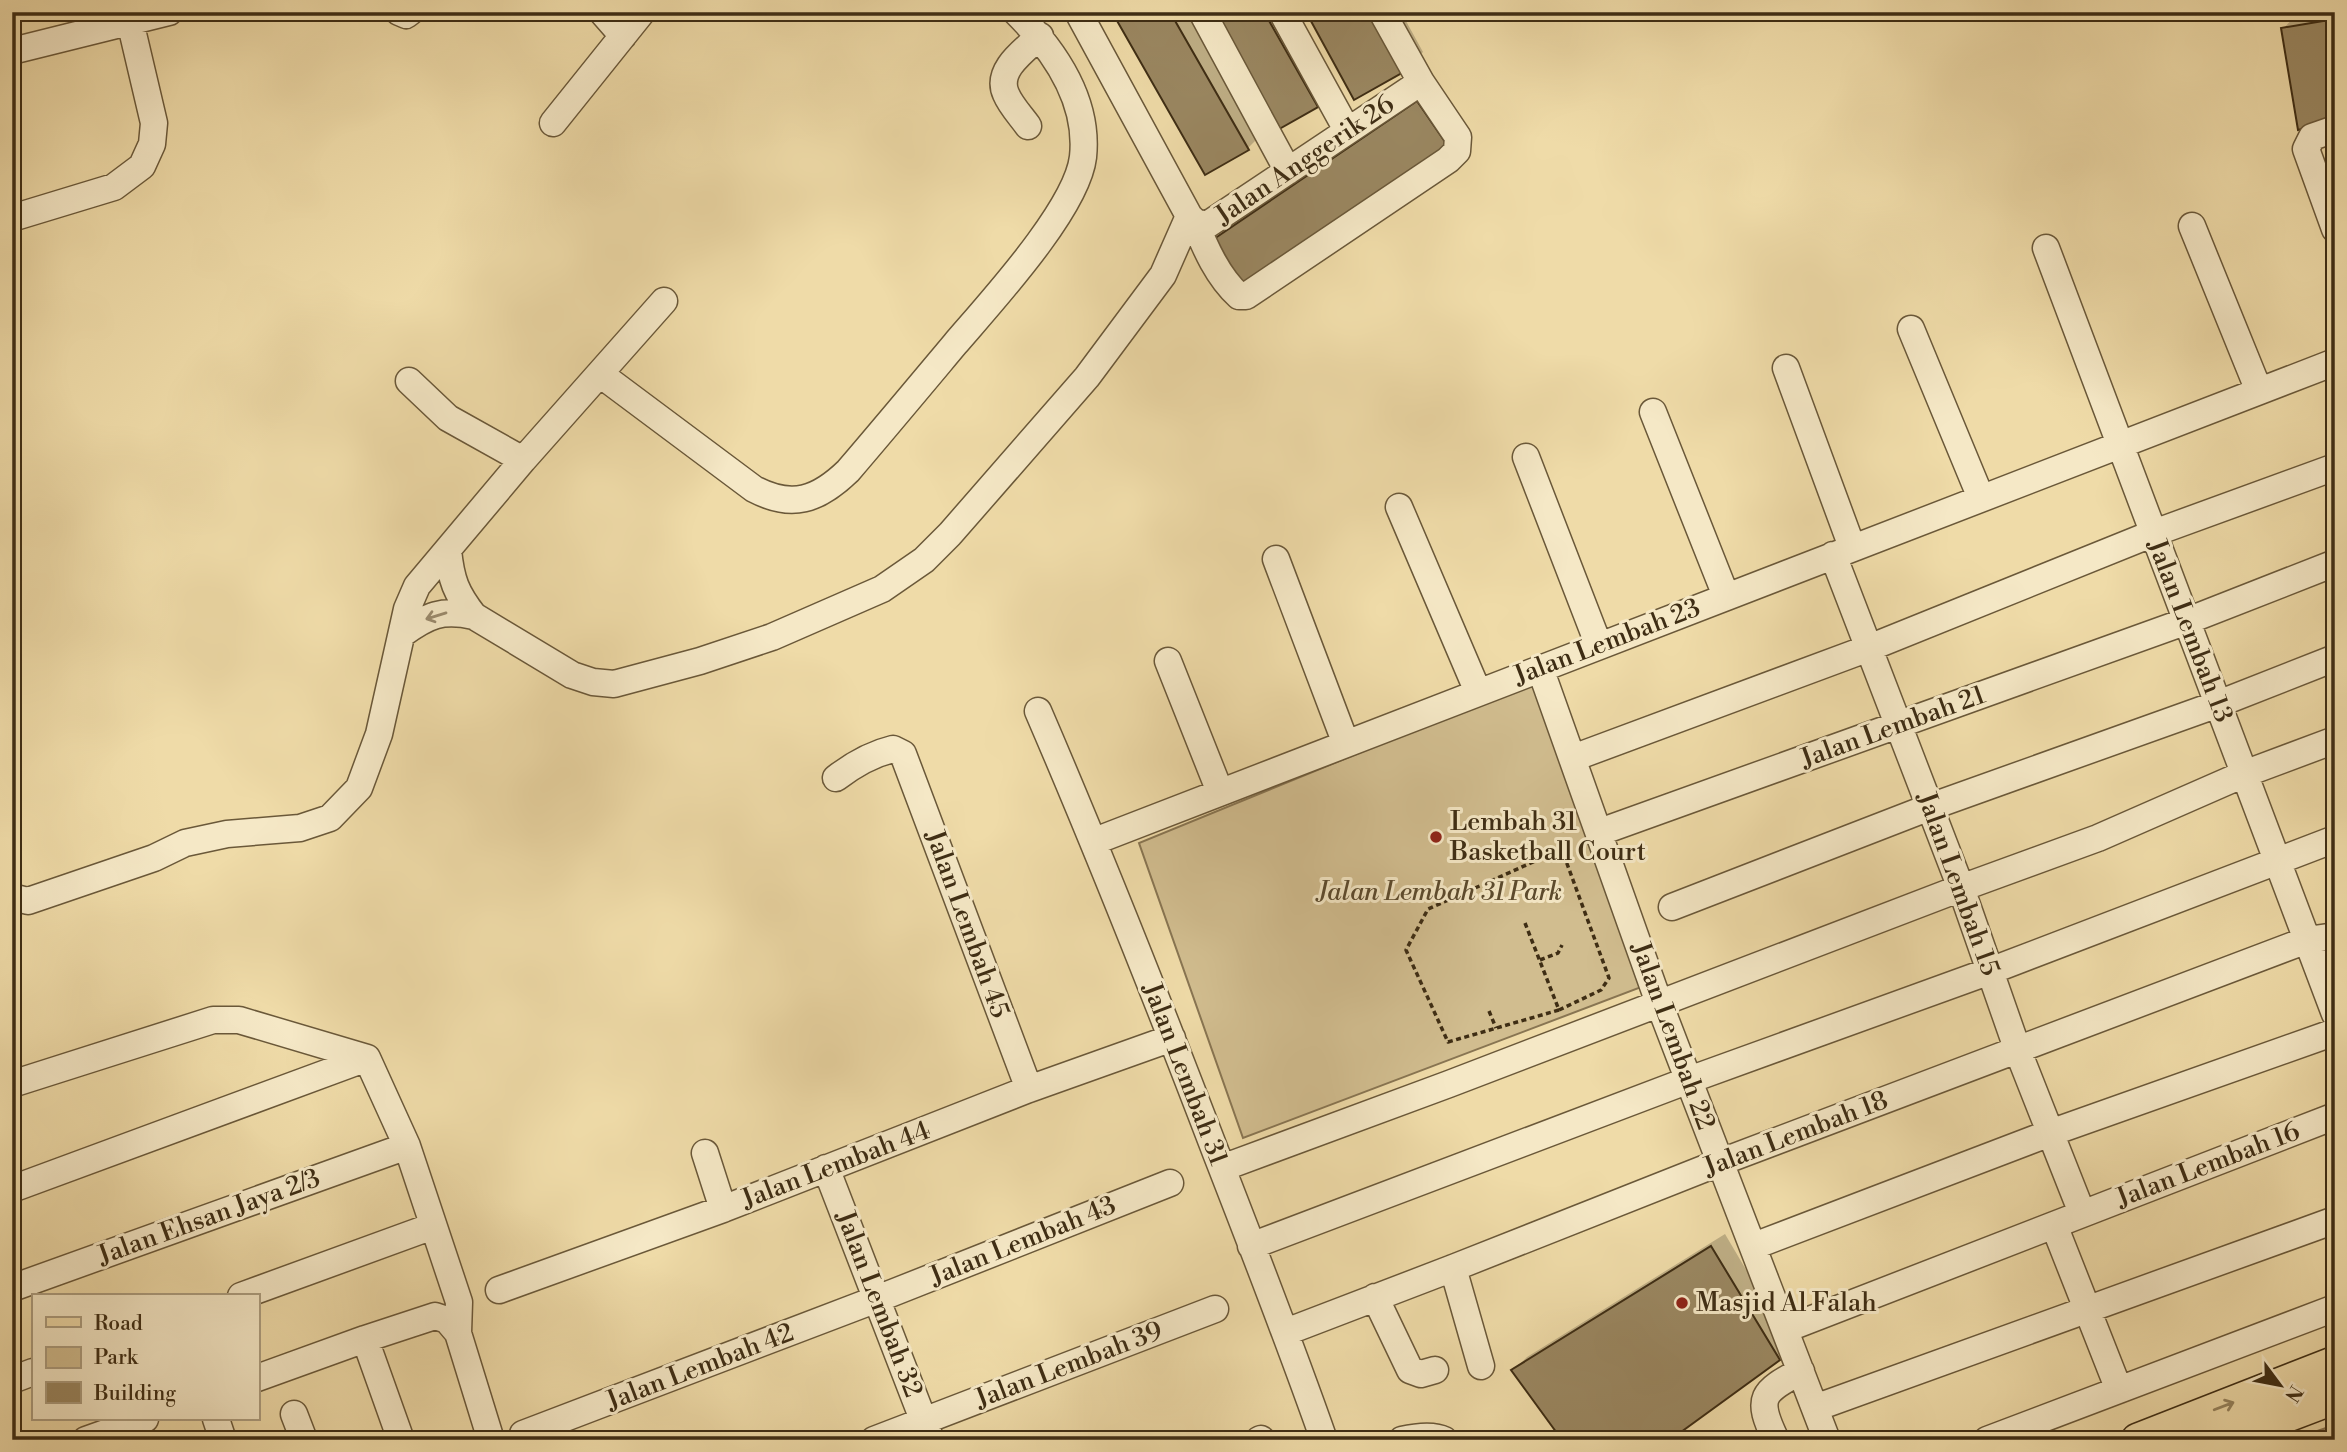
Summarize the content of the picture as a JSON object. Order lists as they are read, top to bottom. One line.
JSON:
{"streets":{"street":["Jalan Anggerik 26","Jalan Lembah 13","Jalan Lembah 23","Jalan Lembah 21","Jalan Lembah 15","Jalan Lembah 45","Jalan Lembah 22","Jalan Lembah 31","Jalan Lembah 18","Jalan Lembah 44","Jalan Lembah 16","Jalan Ehsan Jaya 2/3","Jalan Lembah 43","Jalan Lembah 32","Jalan Lembah 39","Jalan Lembah 42"]},"crossings":[["Jalan Lembah 13","Jalan Lembah 23"],["Jalan Lembah 13","Jalan Lembah 21"],["Jalan Lembah 13","Jalan Lembah 18"],["Jalan Lembah 23","Jalan Lembah 15"],["Jalan Lembah 23","Jalan Lembah 22"],["Jalan Lembah 23","Jalan Lembah 31"],["Jalan Lembah 21","Jalan Lembah 15"],["Jalan Lembah 21","Jalan Lembah 22"],["Jalan Lembah 15","Jalan Lembah 18"],["Jalan Lembah 15","Jalan Lembah 16"],["Jalan Lembah 45","Jalan Lembah 44"],["Jalan Lembah 22","Jalan Lembah 18"],["Jalan Lembah 22","Jalan Lembah 16"],["Jalan Lembah 31","Jalan Lembah 18"],["Jalan Lembah 31","Jalan Lembah 44"],["Jalan Lembah 44","Jalan Lembah 32"],["Jalan Lembah 43","Jalan Lembah 32"],["Jalan Lembah 43","Jalan Lembah 42"],["Jalan Lembah 32","Jalan Lembah 39"],["Jalan Lembah 32","Jalan Lembah 42"]],"parks":["Jalan Lembah 31 Park"],"places":["Lembah 31 Basketball Court","Masjid Al Falah"],"legend":["Road","Park","Building"],"north":"bottom right"}
